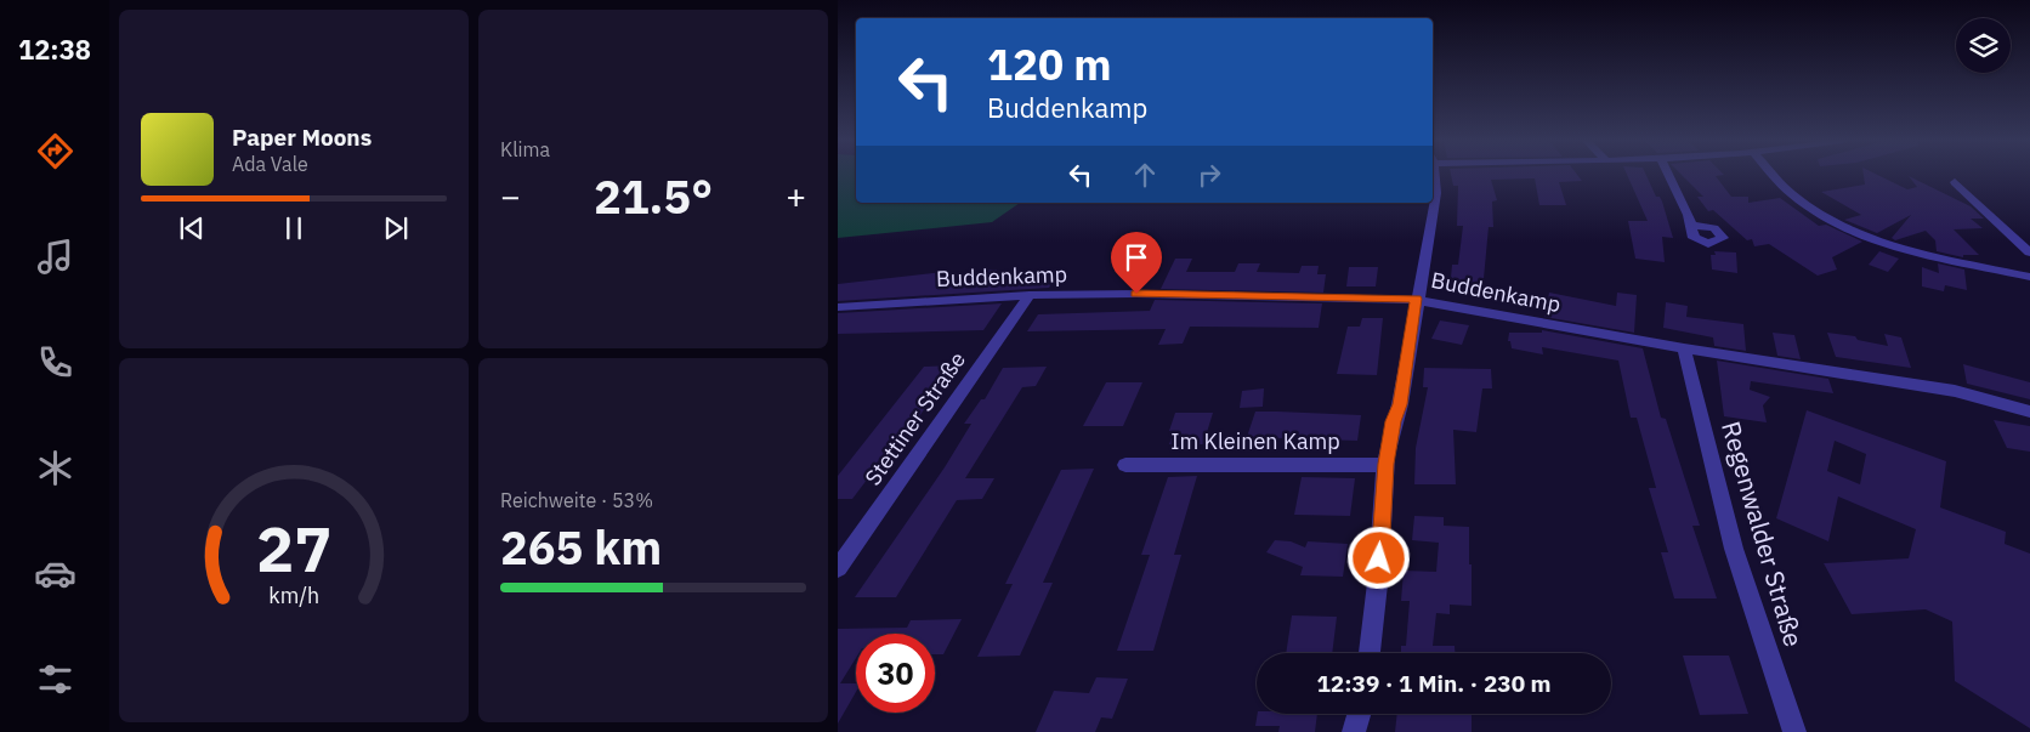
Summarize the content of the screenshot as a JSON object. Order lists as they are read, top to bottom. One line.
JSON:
{"streets":{"street":["Buddenkamp","Stettiner Straße","Im Kleinen Kamp","Regenwalder Straße"]},"crossings":[["Buddenkamp","Stettiner Straße"],["Buddenkamp","Regenwalder Straße"]],"page":{"tabs":"12:38","tile":["Klima",["Reichweite · 53%","265 km"]],"turn":["120 m","Buddenkamp"],"song":["Paper Moons","Ada Vale"],"heat":["−","21.5°","+"],"limit":"30","trip":"12:39 · 1 Min. · 230 m","gauge":["27","km/h"]}}
